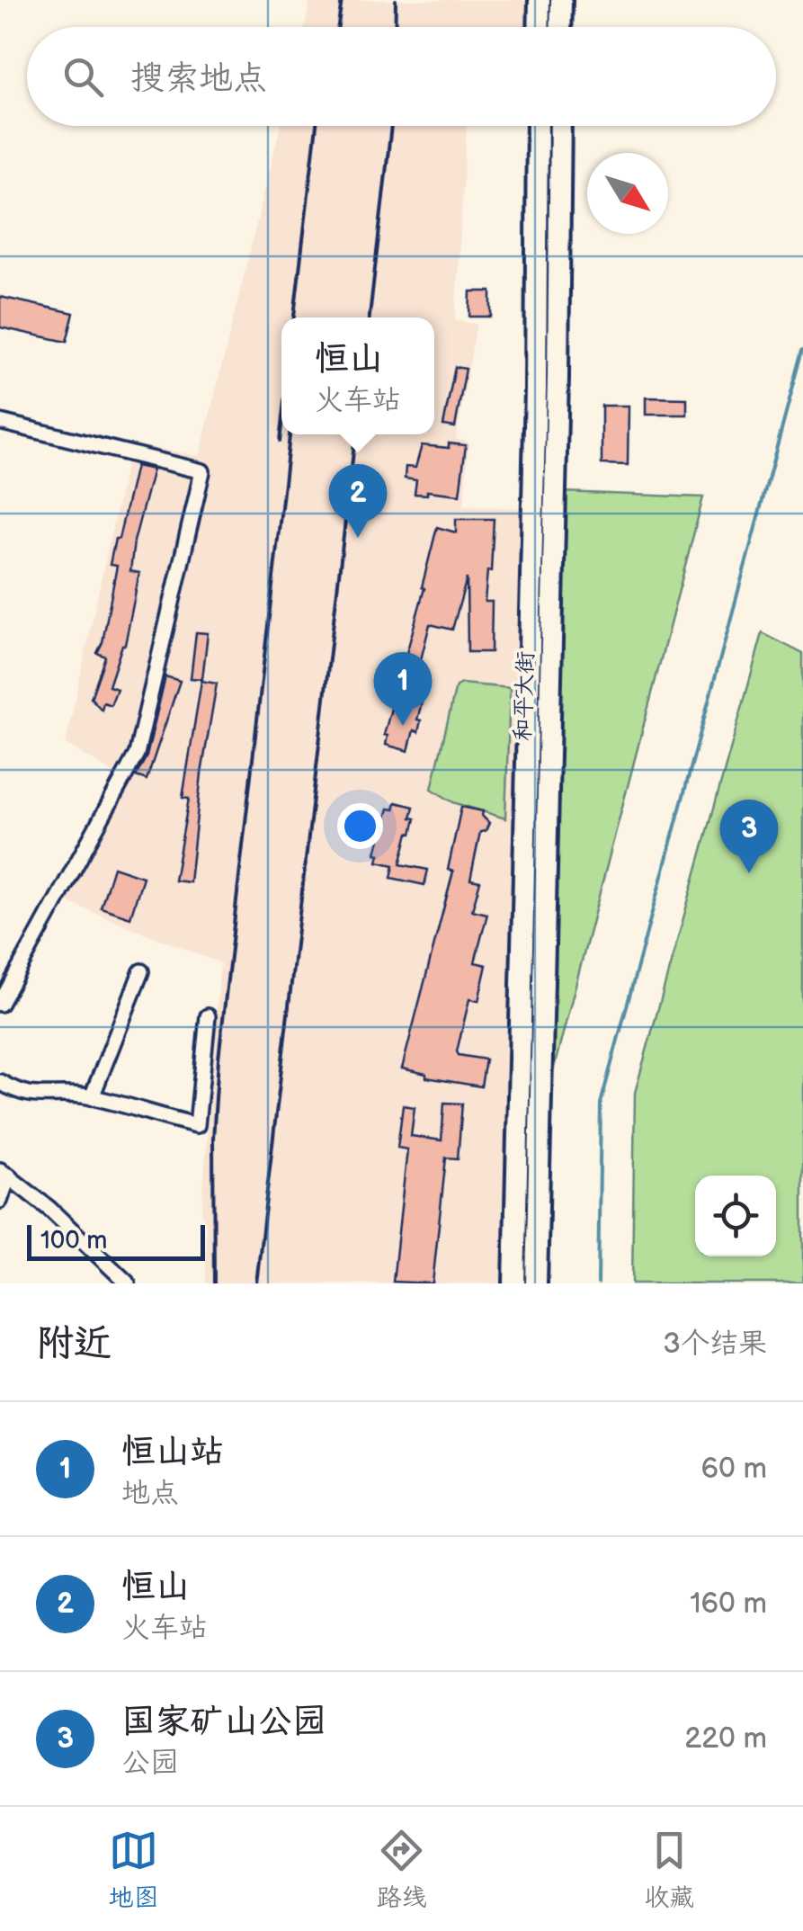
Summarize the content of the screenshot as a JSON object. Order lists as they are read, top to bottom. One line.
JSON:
{"streets":{"main road":["和平大街"]},"scale_bar":"100 m","north":"bottom right","page":{"search":"搜索地点","popup":["恒山","火车站"],"pins":["2","1","3"],"scale":"100 m","heading":["附近","3个结果"],"list":[{"mark":"1","name":"恒山站","note":"地点","value":"60 m"},{"mark":"2","name":"恒山","note":"火车站","value":"160 m"},{"mark":"3","name":"国家矿山公园","note":"公园","value":"220 m"}],"nav":["地图","路线","收藏"]}}
